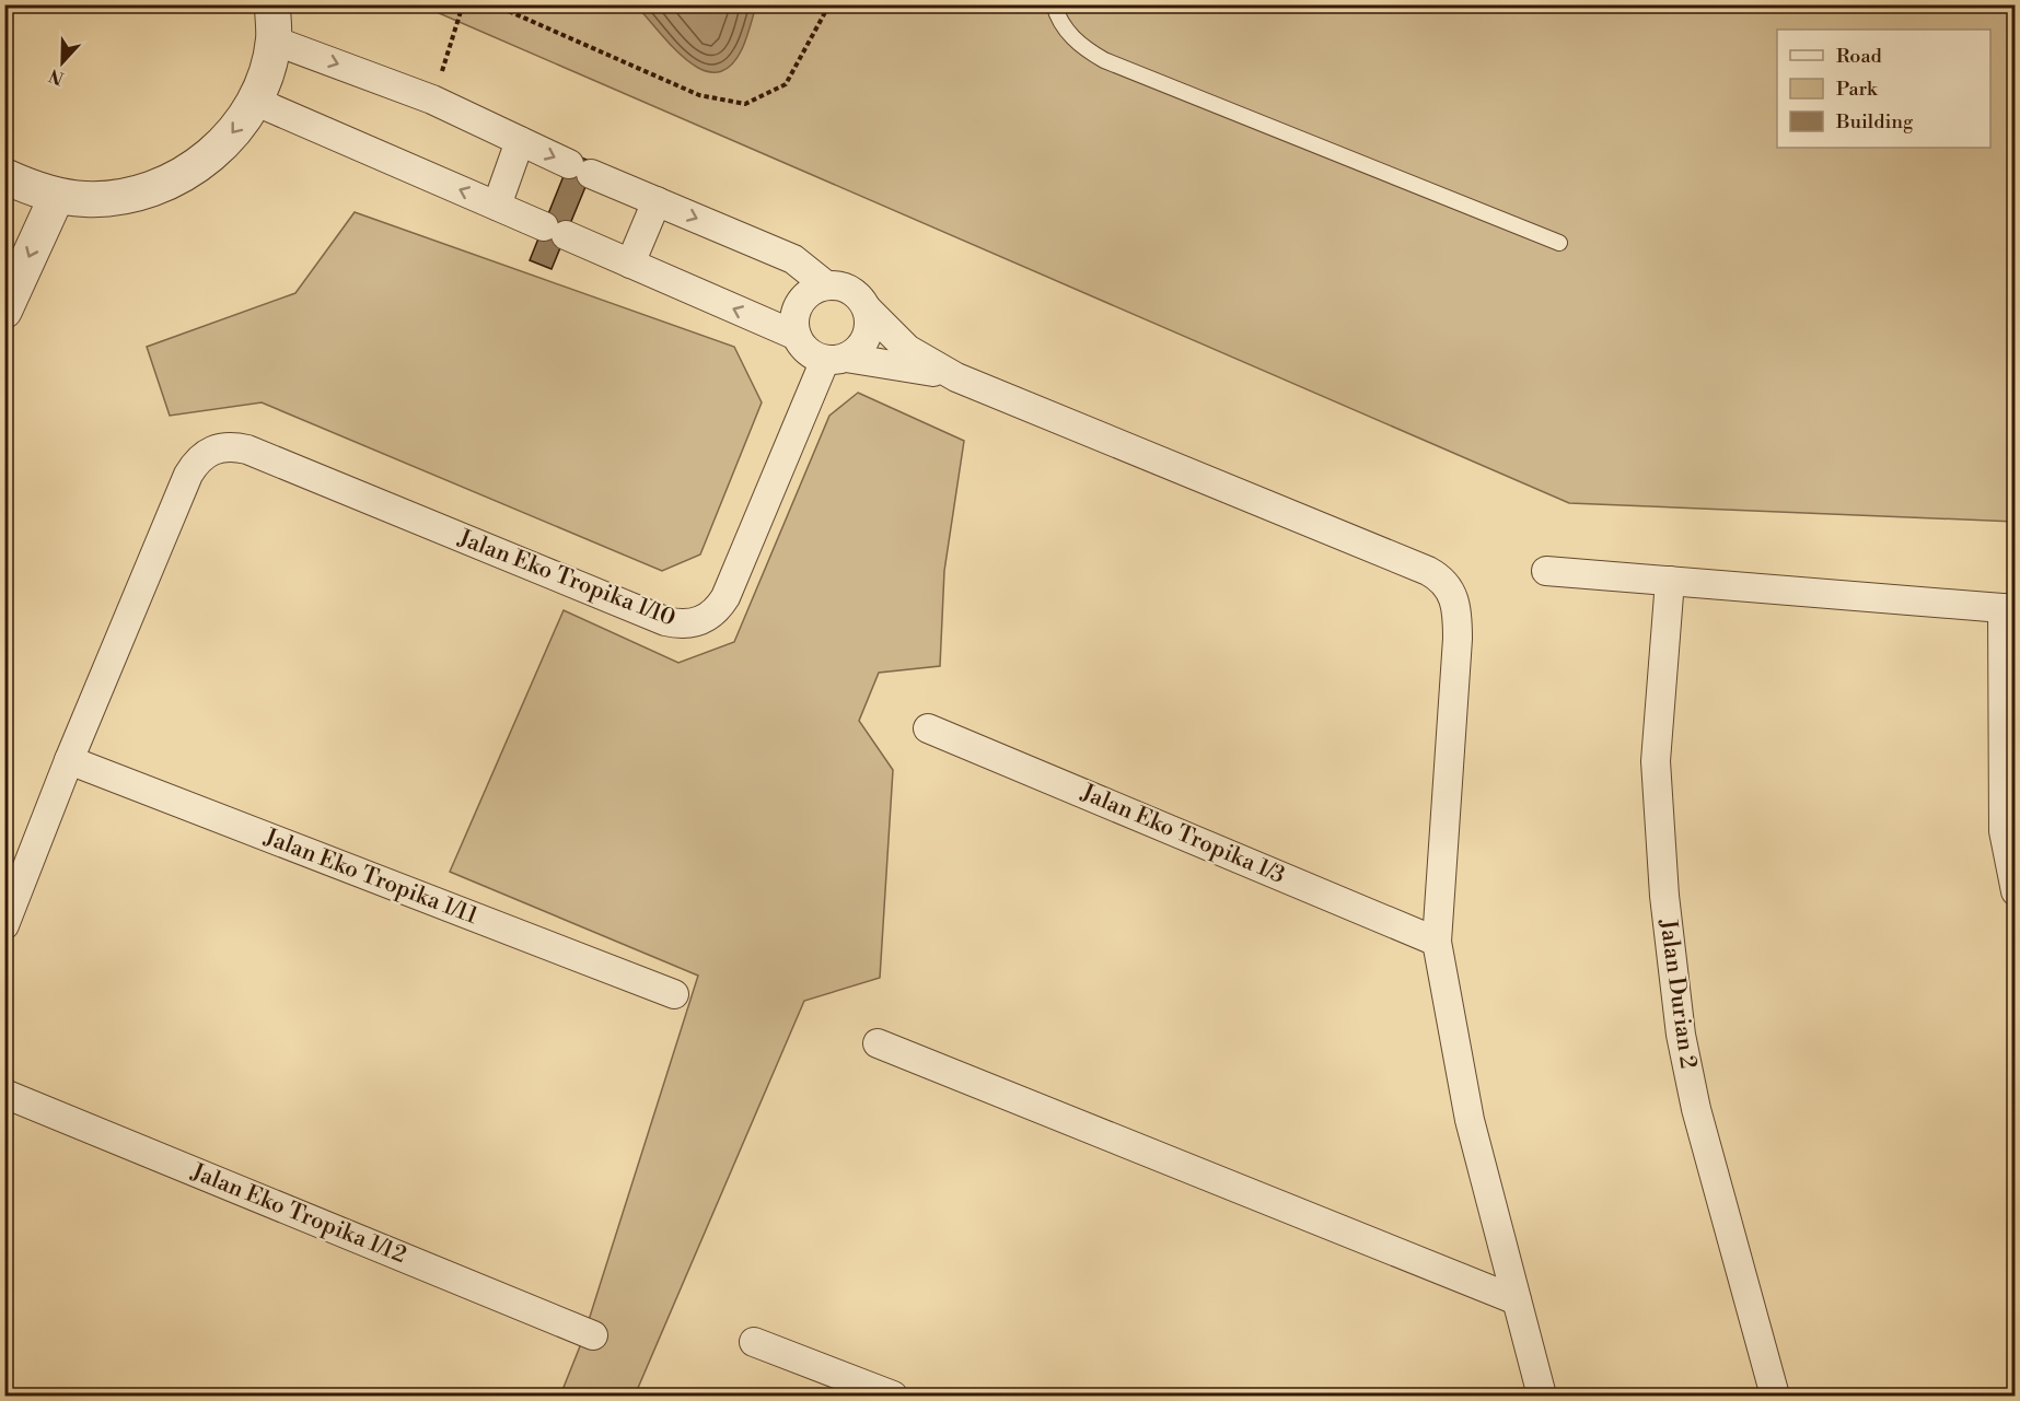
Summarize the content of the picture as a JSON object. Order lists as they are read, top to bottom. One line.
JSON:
{"streets":{"street":["Jalan Eko Tropika 1/10","Jalan Eko Tropika 1/3","Jalan Eko Tropika 1/11","Jalan Durian 2","Jalan Eko Tropika 1/12"]},"crossings":[["Jalan Eko Tropika 1/10","Jalan Eko Tropika 1/11"]],"legend":["Road","Park","Building"],"north":"bottom"}
